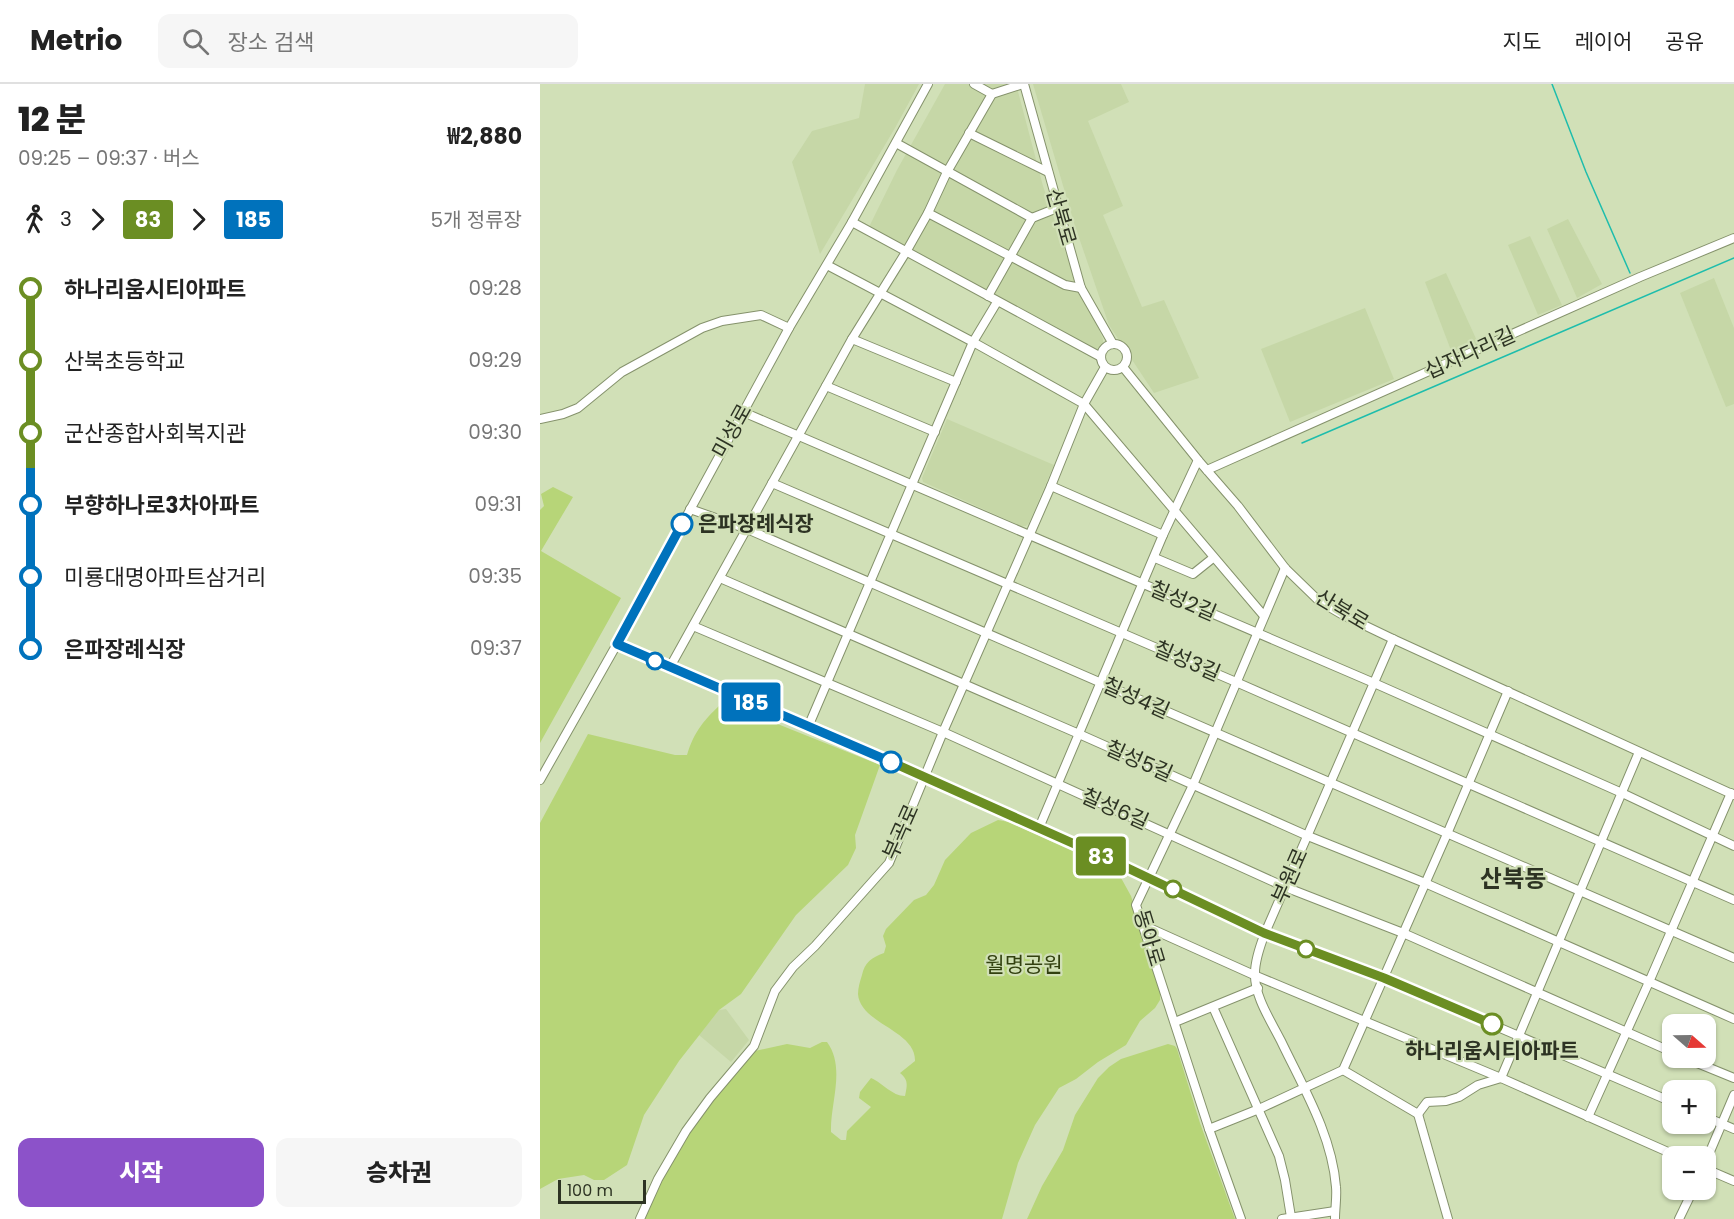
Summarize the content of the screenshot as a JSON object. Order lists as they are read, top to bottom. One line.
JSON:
{"streets":{"street":["산북로","십자다리길","미성로","칠성2길","칠성3길","칠성4길","칠성5길","칠성6길","부곡로","부원로","동아로"]},"crossings":[["산북로","십자다리길"],["산북로","부곡로"],["산북로","부원로"],["산북로","동아로"],["미성로","칠성2길"],["미성로","칠성4길"],["칠성2길","부곡로"],["칠성2길","부원로"],["칠성2길","동아로"],["칠성3길","부곡로"],["칠성3길","부원로"],["칠성3길","동아로"],["칠성4길","부곡로"],["칠성4길","부원로"],["칠성4길","동아로"],["칠성5길","부곡로"],["칠성5길","부원로"],["칠성5길","동아로"],["칠성6길","부곡로"],["칠성6길","부원로"],["칠성6길","동아로"]],"districts":["산북동"],"parks":["월명공원"],"places":["은파장례식장","하나리움시티아파트"],"lines":["bus line 185","bus line 83"],"scale_bar":"100 m","north":"right","page":{"header":"Metrio","search":"장소 검색","nav":["지도","레이어","공유"],"heading":["12 분","09:25 – 09:37 · 버스","₩2,880"],"on_map":["83","185"],"legs":["3","83","185","5개 정류장"],"list":[{"name":"하나리움시티아파트","value":"09:28"},{"name":"산북초등학교","value":"09:29"},{"name":"군산종합사회복지관","value":"09:30"},{"name":"부향하나로3차아파트","value":"09:31"},{"name":"미룡대명아파트삼거리","value":"09:35"},{"name":"은파장례식장","value":"09:37"}],"map_buttons":["+","−"],"buttons":["시작","승차권"],"scale":"100 m"}}
